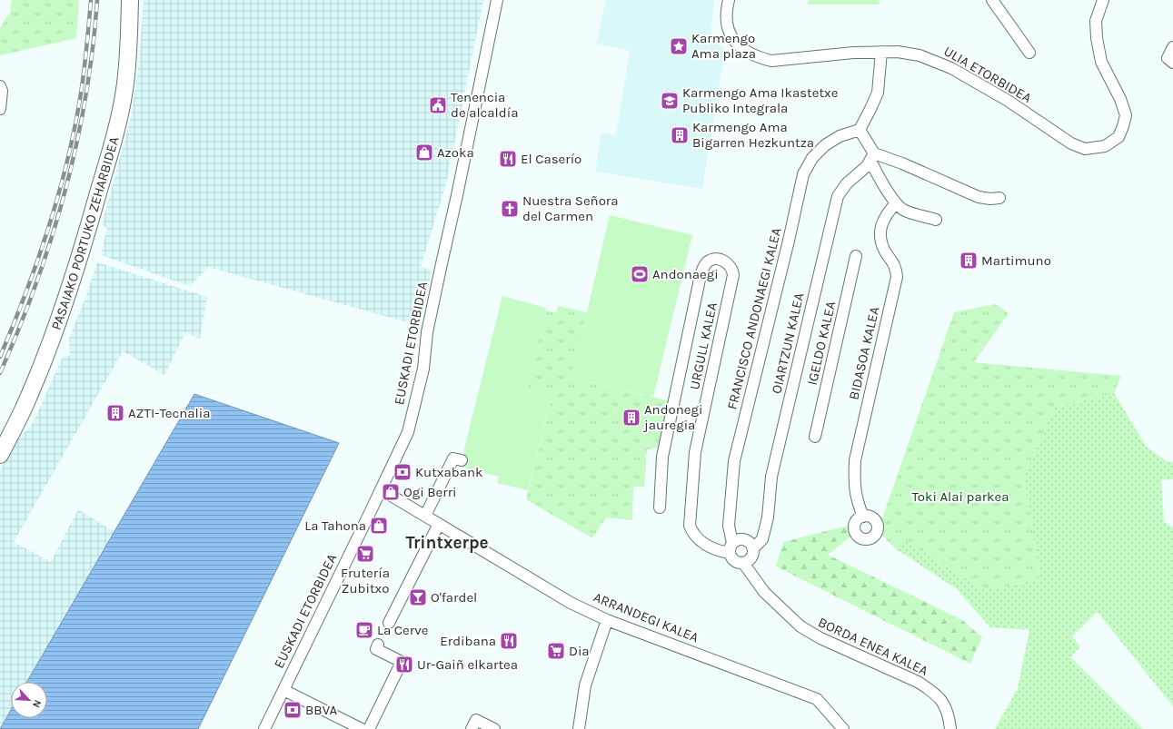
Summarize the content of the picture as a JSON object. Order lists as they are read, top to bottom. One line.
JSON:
{"streets":{"main road":["PASAIAKO PORTUKO ZEHARBIDEA"],"street":["ULIA ETORBIDEA","FRANCISCO ANDONAEGI KALEA","EUSKADI ETORBIDEA","OIARTZUN KALEA","IGELDO KALEA","URGULL KALEA","BIDASOA KALEA","ARRANDEGI KALEA","BORDA ENEA KALEA"]},"crossings":[["FRANCISCO ANDONAEGI KALEA","OIARTZUN KALEA"],["FRANCISCO ANDONAEGI KALEA","URGULL KALEA"],["FRANCISCO ANDONAEGI KALEA","BORDA ENEA KALEA"],["EUSKADI ETORBIDEA","ARRANDEGI KALEA"],["OIARTZUN KALEA","URGULL KALEA"],["OIARTZUN KALEA","BORDA ENEA KALEA"],["URGULL KALEA","BORDA ENEA KALEA"]],"districts":["Trintxerpe"],"parks":["Toki Alai parkea"],"places":{"place":["Karmengo Ama plaza"],"school or university":["Karmengo Ama Ikastetxe Publiko Integrala"],"public building":["Tenencia de alcaldía"],"building":["Karmengo Ama Bigarren Hezkuntza","Martimuno","AZTI-Tecnalia","Andonegi jauregia"],"shop":["Azoka","Ogi Berri","La Tahona"],"restaurant":["El Caserío","Erdibana","Ur-Gaiñ elkartea"],"church":["Nuestra Señora del Carmen"],"sports":["Andonaegi"],"bank":["Kutxabank","BBVA"],"supermarket":["Frutería Zubitxo","Dia"],"bar":["O'fardel"],"cafe":["La Cerve"]},"north":"bottom right"}
